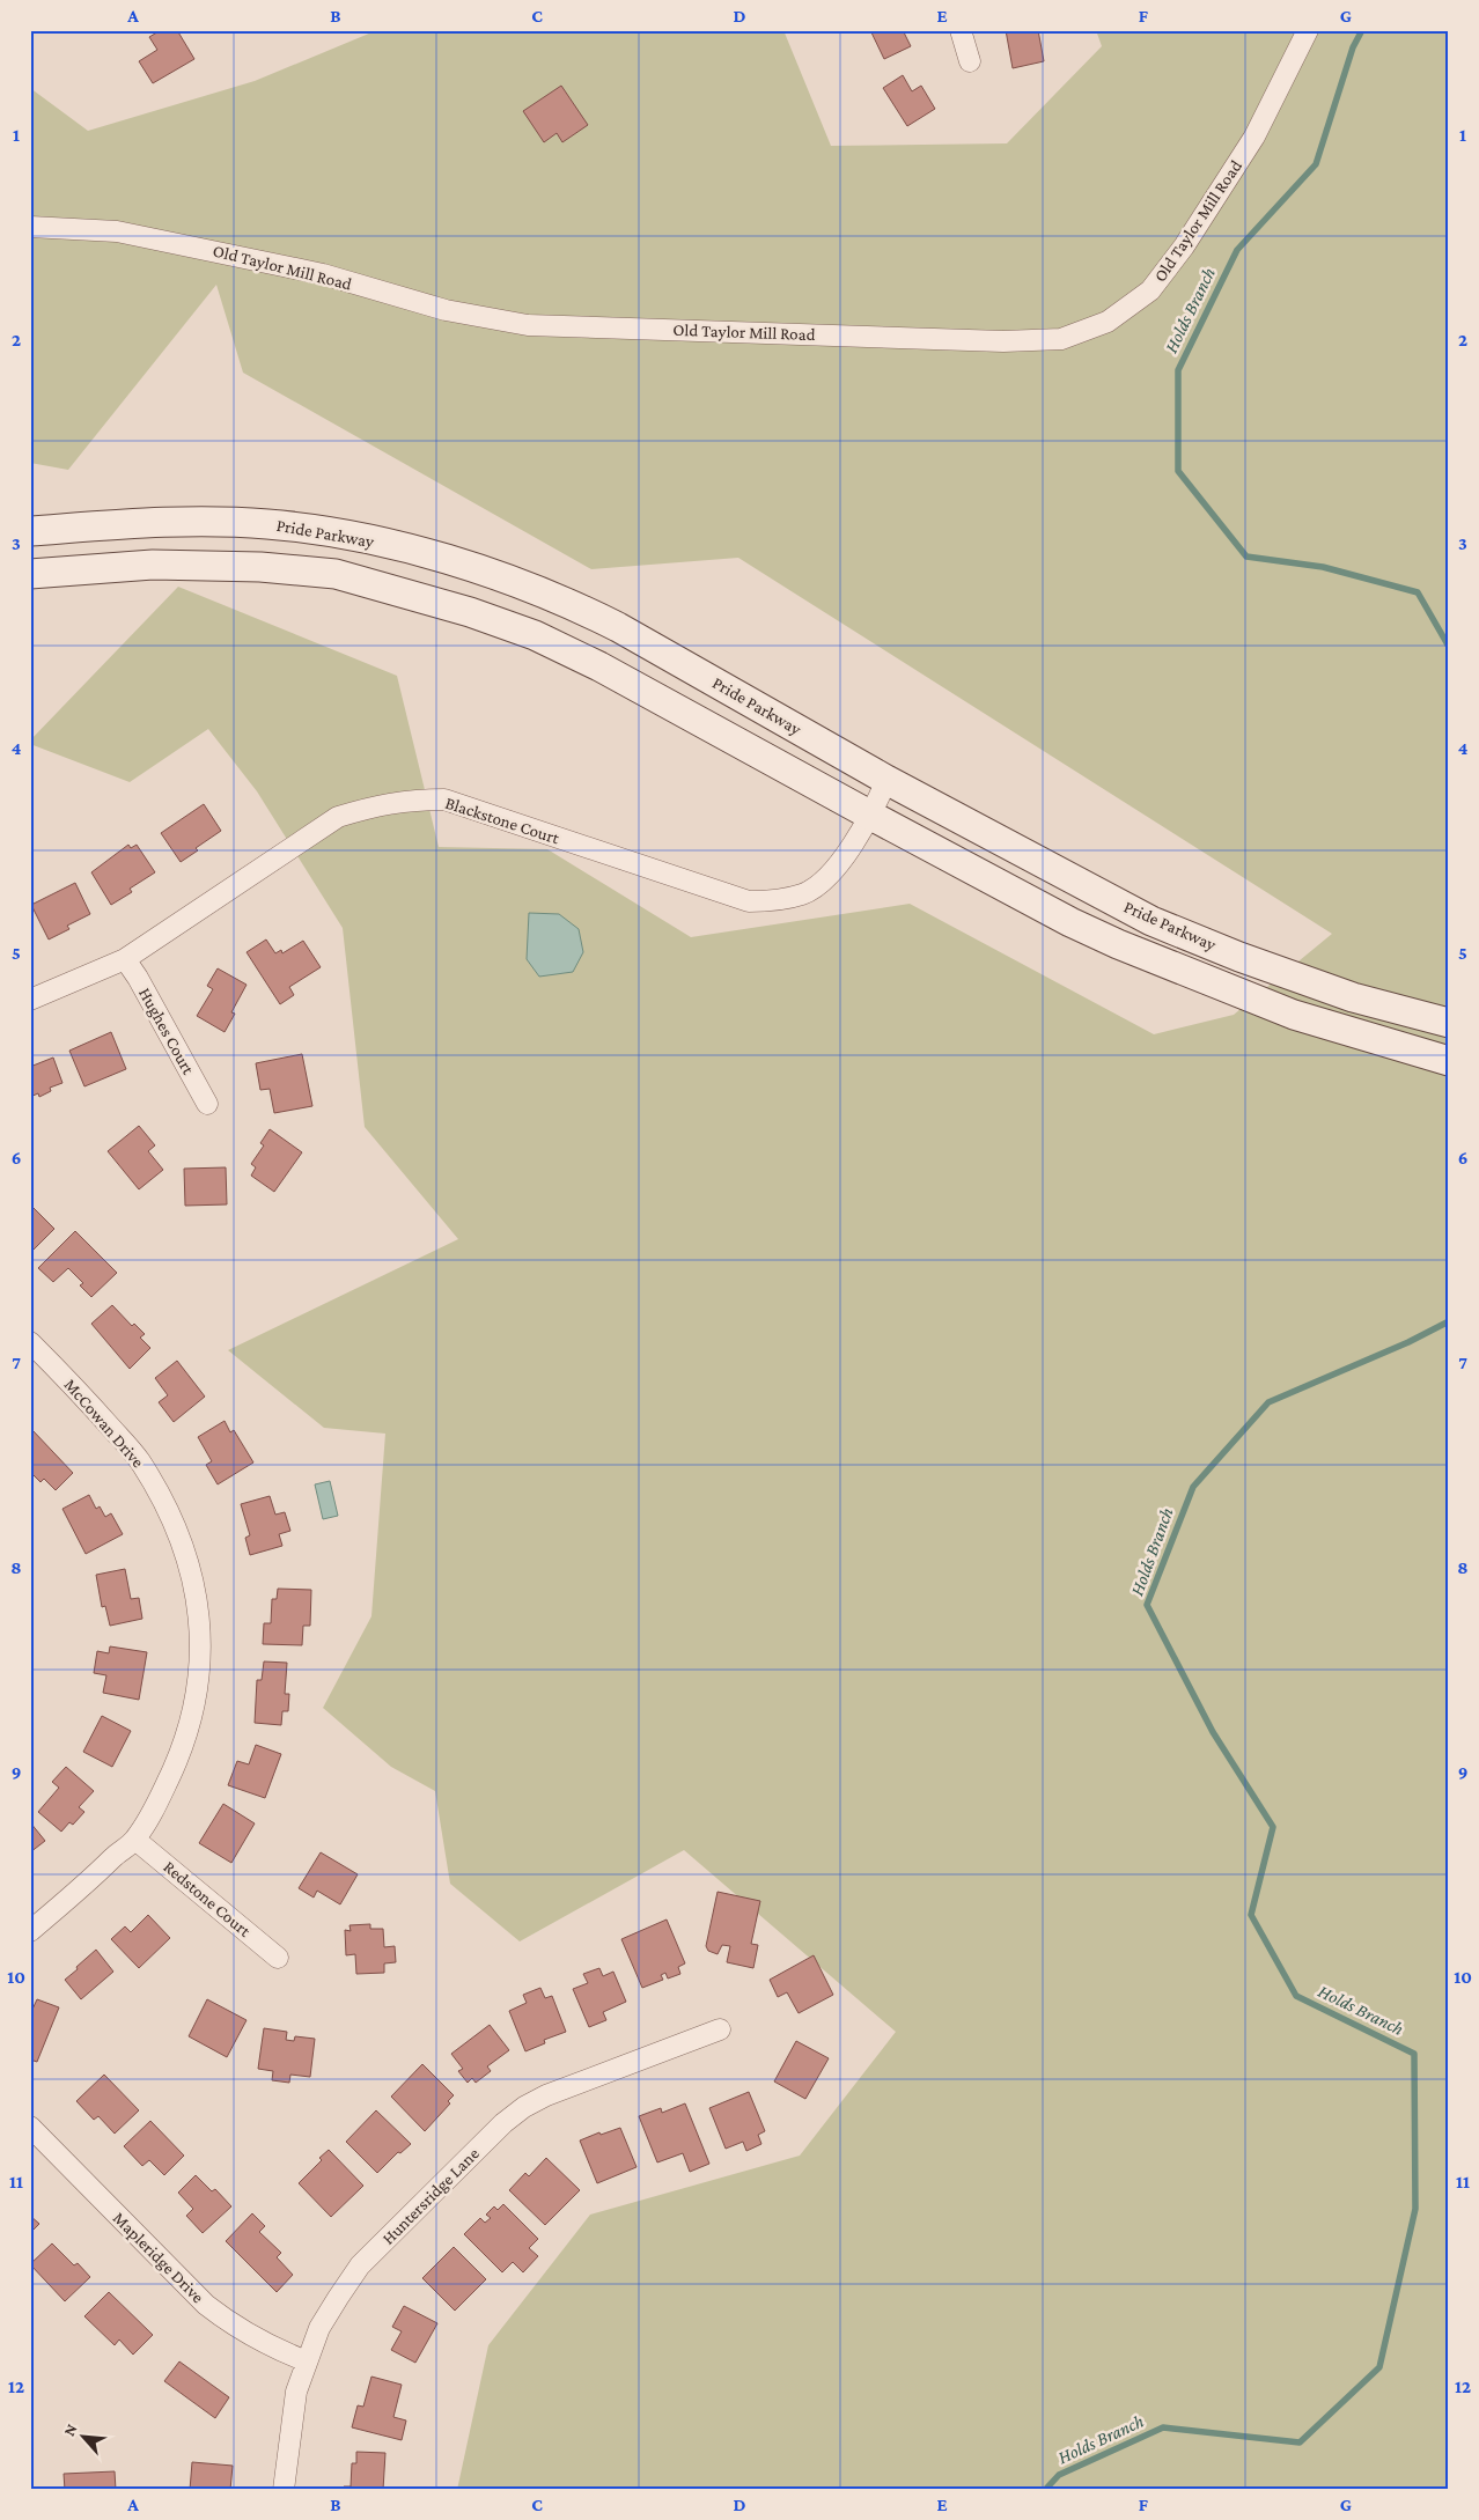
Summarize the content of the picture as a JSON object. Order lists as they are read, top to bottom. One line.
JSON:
{"streets":{"main road":["Pride Parkway"],"street":["Old Taylor Mill Road","Blackstone Court","Hughes Court","McCowan Drive","Redstone Court","Huntersridge Lane","Mapleridge Drive"]},"crossings":[["Pride Parkway","Blackstone Court"],["Blackstone Court","Hughes Court"],["McCowan Drive","Redstone Court"],["Huntersridge Lane","Mapleridge Drive"]],"water":["Holds Branch"],"north":"top left","grid":{"columns":["A","B","C","D","E","F","G"],"rows":["1","2","3","4","5","6","7","8","9","10","11","12"]}}
